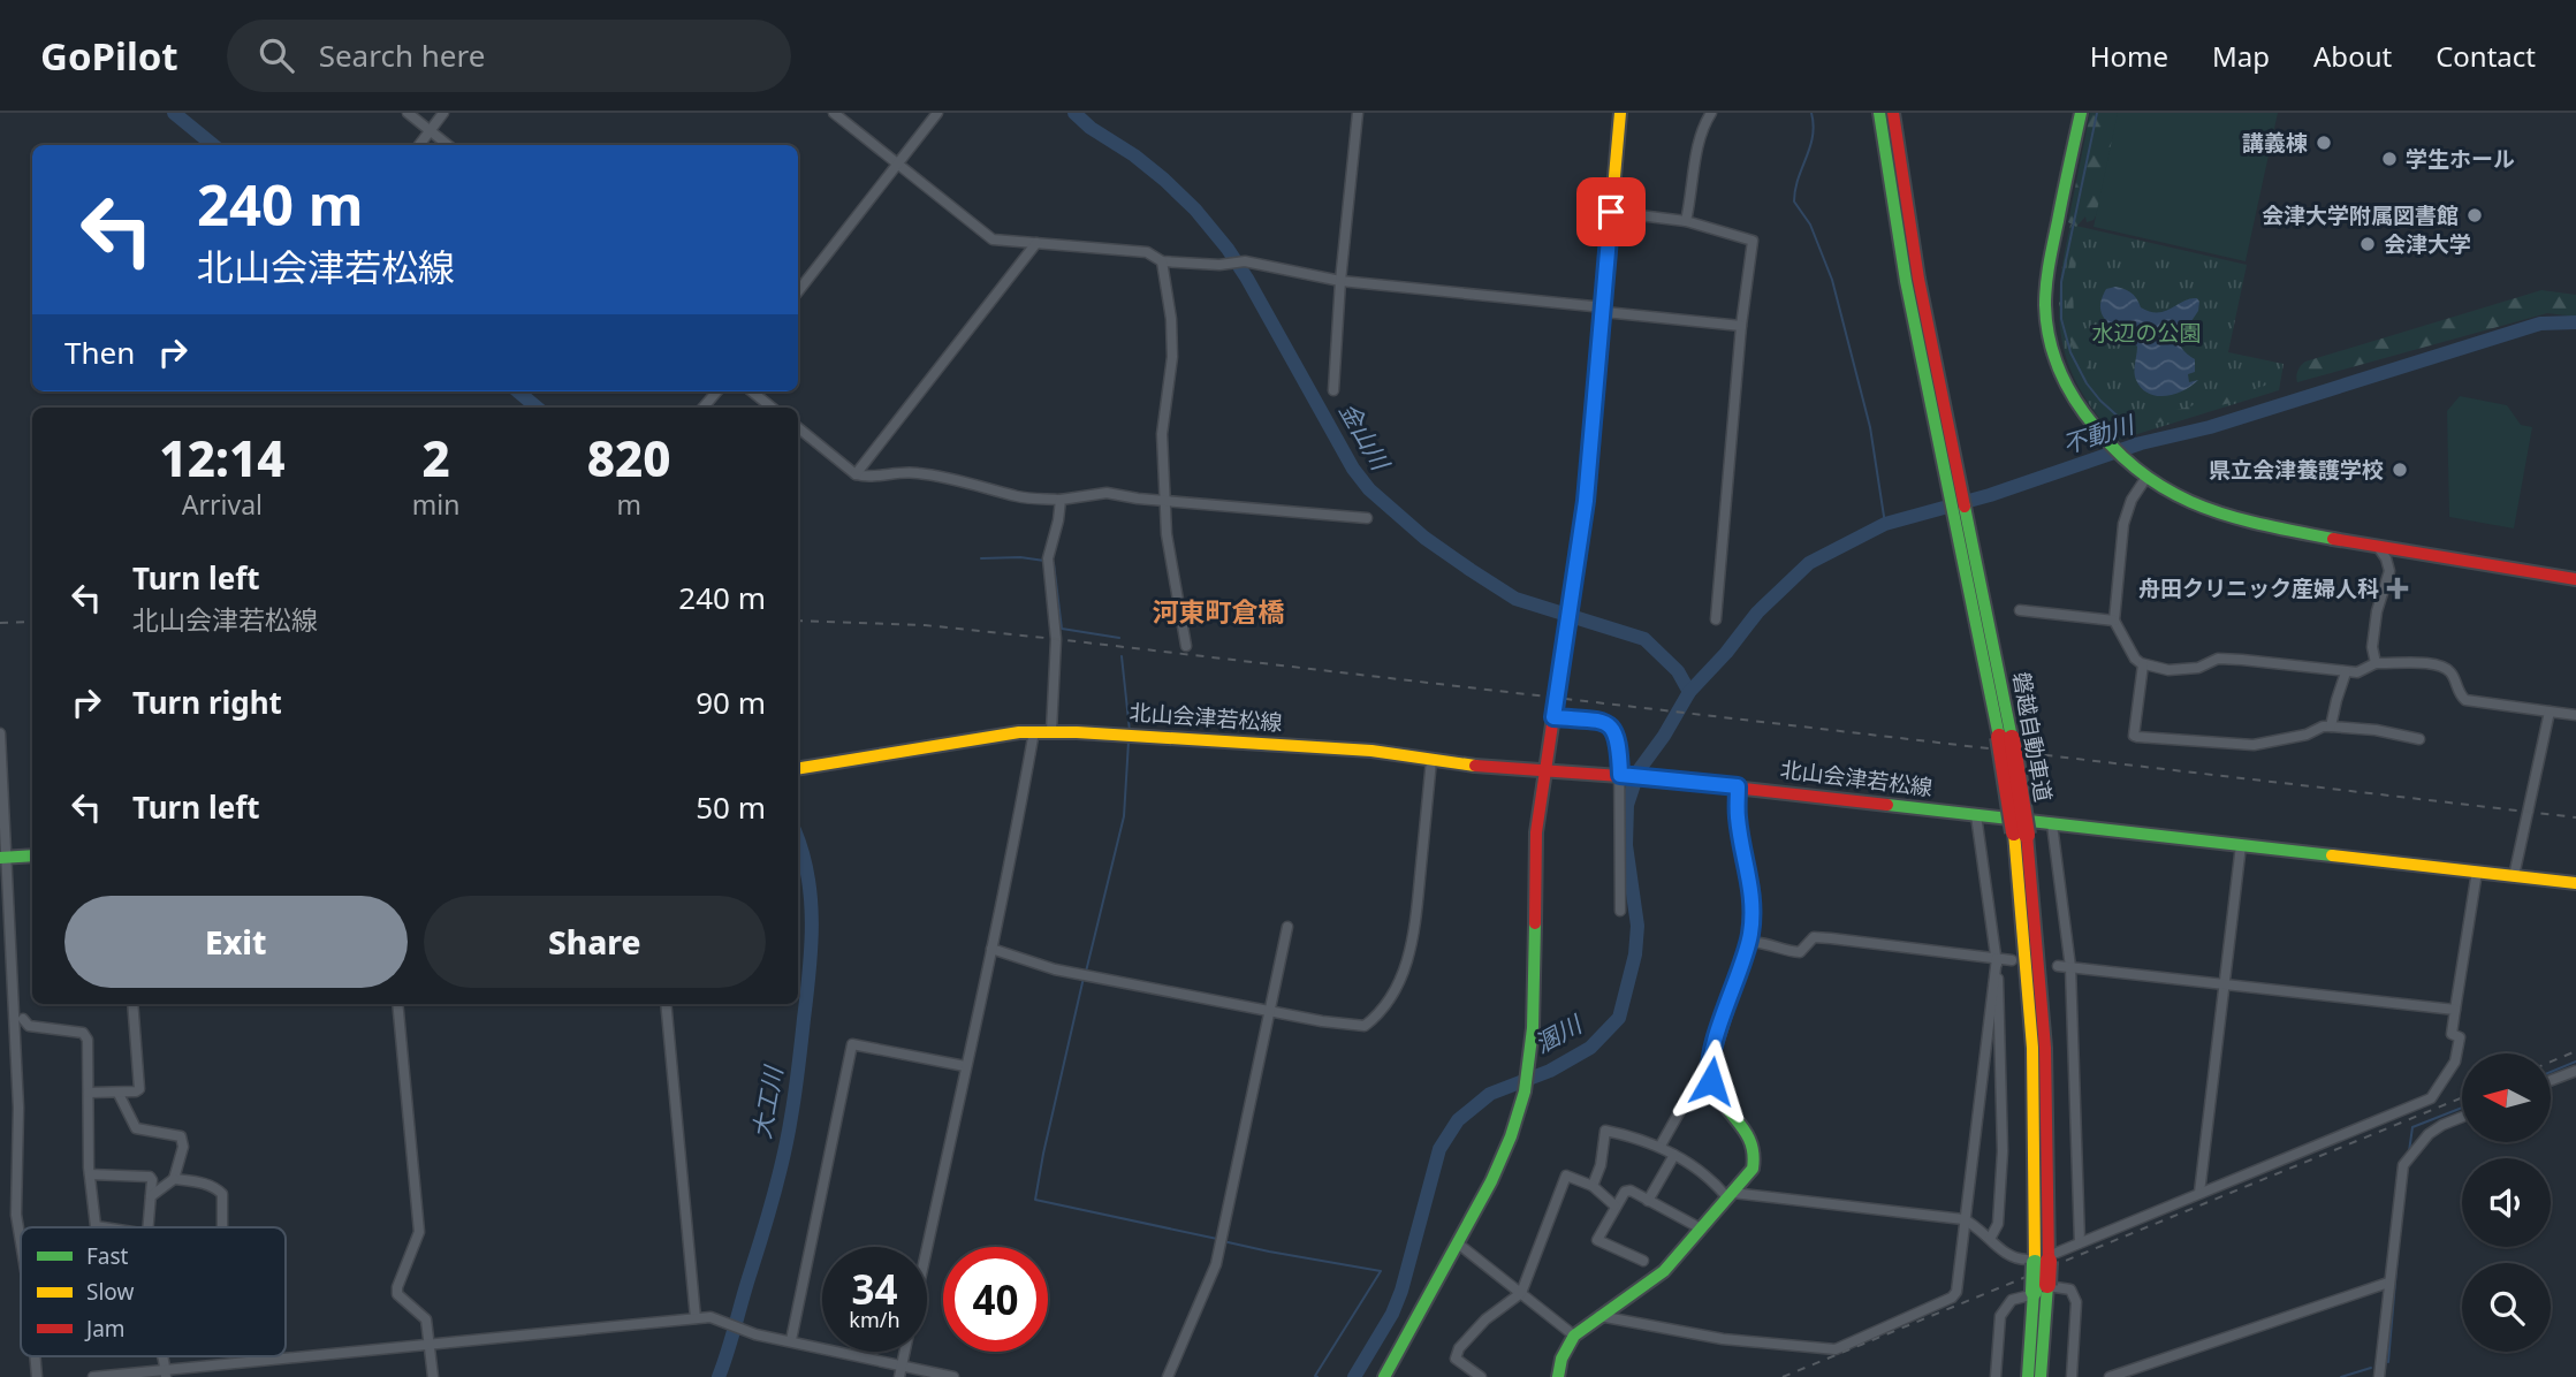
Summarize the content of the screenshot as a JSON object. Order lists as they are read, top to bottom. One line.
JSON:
{"streets":{"main road":["北山会津若松線","磐越自動車道"]},"districts":["河東町倉橋"],"water":["不動川","金山川","溷川","大工川"],"parks":["水辺の公園"],"places":{"other":["講義棟","学生ホール","会津大学附属図書館","会津大学","県立会津養護学校"],"health":["舟田クリニック産婦人科"]},"legend":["Fast","Slow","Jam"],"north":"left","page":{"header":"GoPilot","search":"Search here","nav":["Home","Map","About","Contact"],"turn":["240 m","北山会津若松線"],"then":"Then","eta":["12:14","Arrival","2","min","820","m"],"list":[{"name":"Turn left","note":"北山会津若松線","value":"240 m"},{"name":"Turn right","value":"90 m"},{"name":"Turn left","value":"50 m"}],"buttons":["Exit","Share"],"speed":"34 km/h","limit":"40"}}
